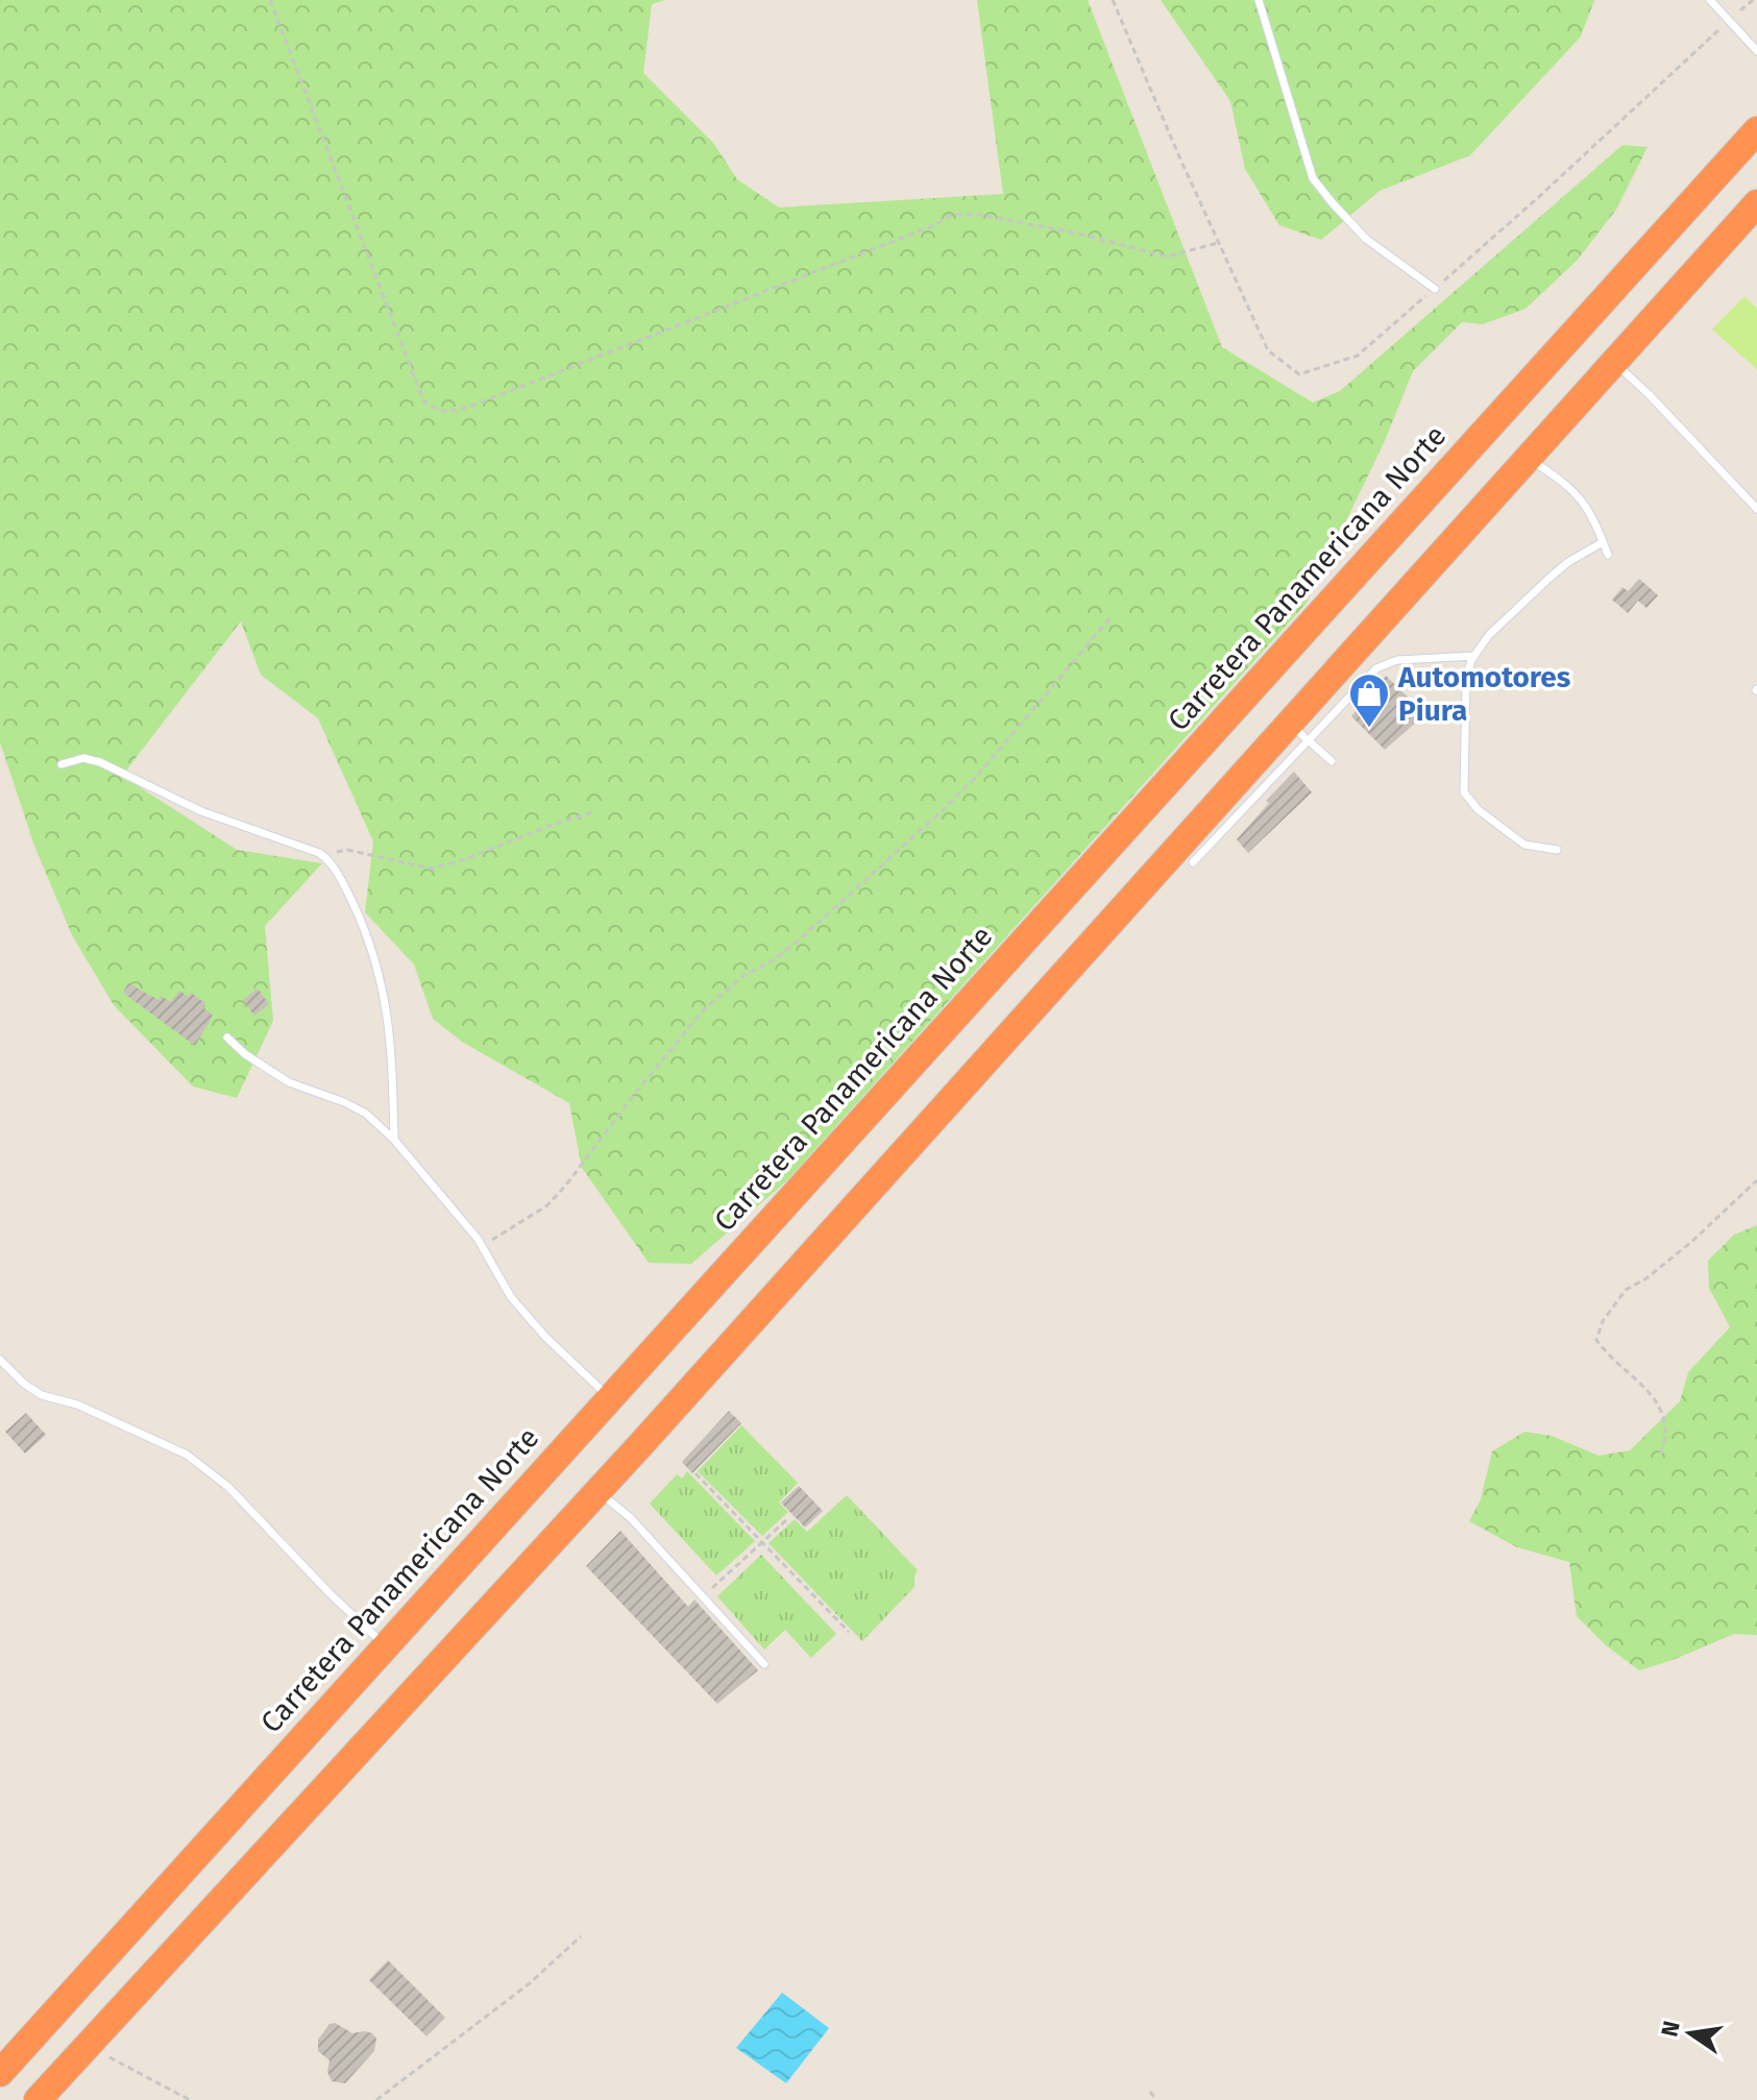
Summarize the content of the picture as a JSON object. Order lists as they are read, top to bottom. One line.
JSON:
{"streets":{"highway":["Carretera Panamericana Norte"]},"places":{"shop":["Automotores Piura"]},"north":"left"}
